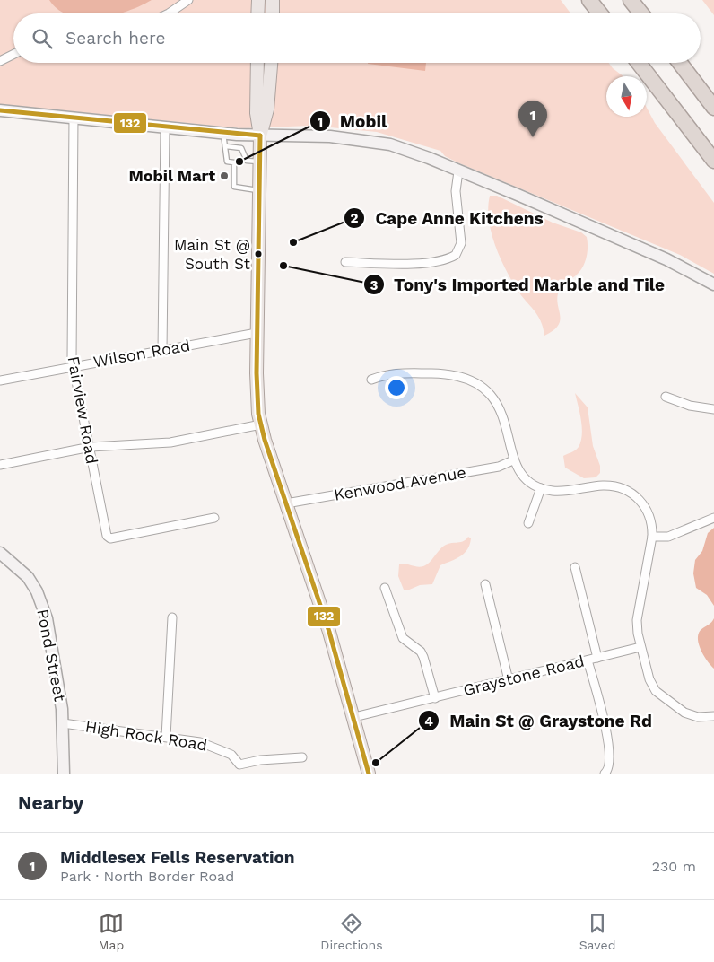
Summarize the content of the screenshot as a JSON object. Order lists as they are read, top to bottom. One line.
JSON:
{"streets":{"main road":["Pond Street"],"street":["Wilson Road","Fairview Road","Kenwood Avenue","Graystone Road","High Rock Road"]},"crossings":[["Wilson Road","Fairview Road"],["Pond Street","High Rock Road"]],"places":["Mobil","Mobil Mart","Cape Anne Kitchens","Main St @ South St","Tony's Imported Marble and Tile","Main St @ Graystone Rd"],"lines":["transit line 132"],"north":"bottom","page":{"search":"Search here","pins":"1","heading":"Nearby","list":[{"mark":"1","name":"Middlesex Fells Reservation","note":"Park · North Border Road","value":"230 m"}],"nav":["Map","Directions","Saved"]}}
